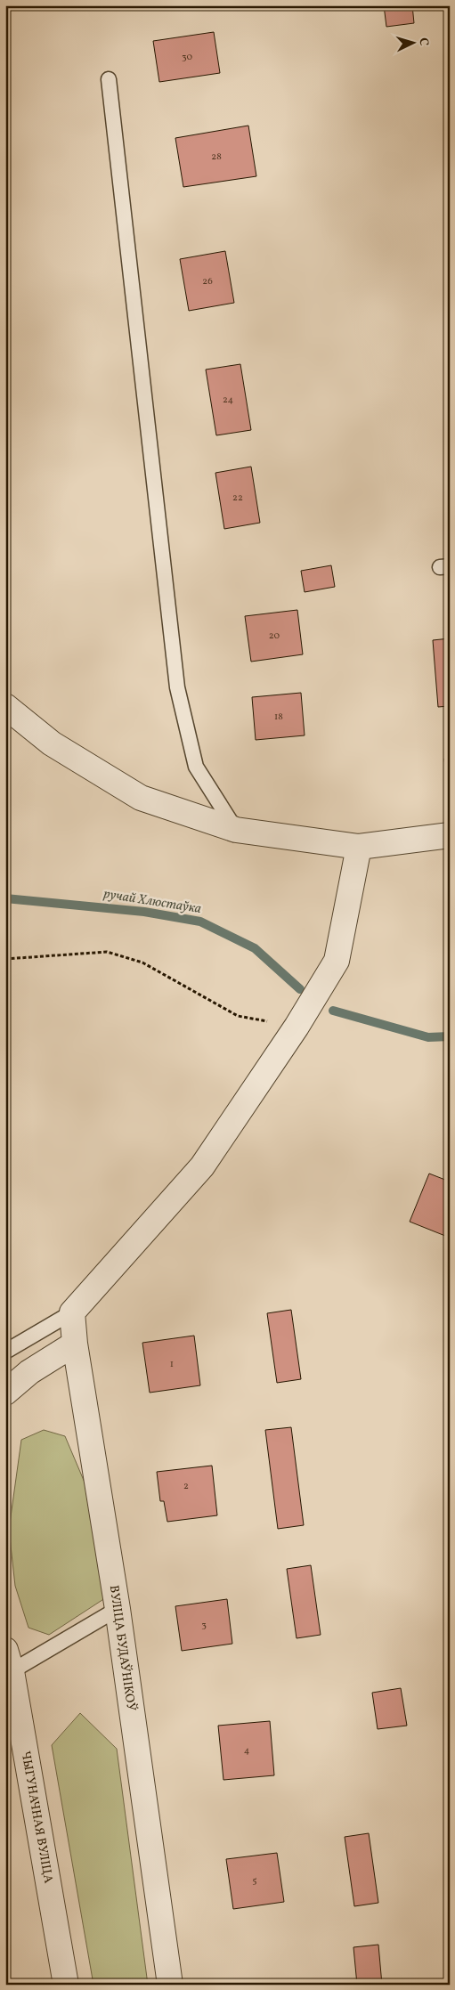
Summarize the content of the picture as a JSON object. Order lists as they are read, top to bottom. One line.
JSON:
{"streets":{"street":["ВУЛІЦА БУДАЎНІКОЎ","ЧЫГУНАЧНАЯ ВУЛІЦА"]},"water":["ручай Хлюстаўка"],"house_numbers":["30","28","26","24","22","20","18","1","2","3","4","5"],"north":"right"}
